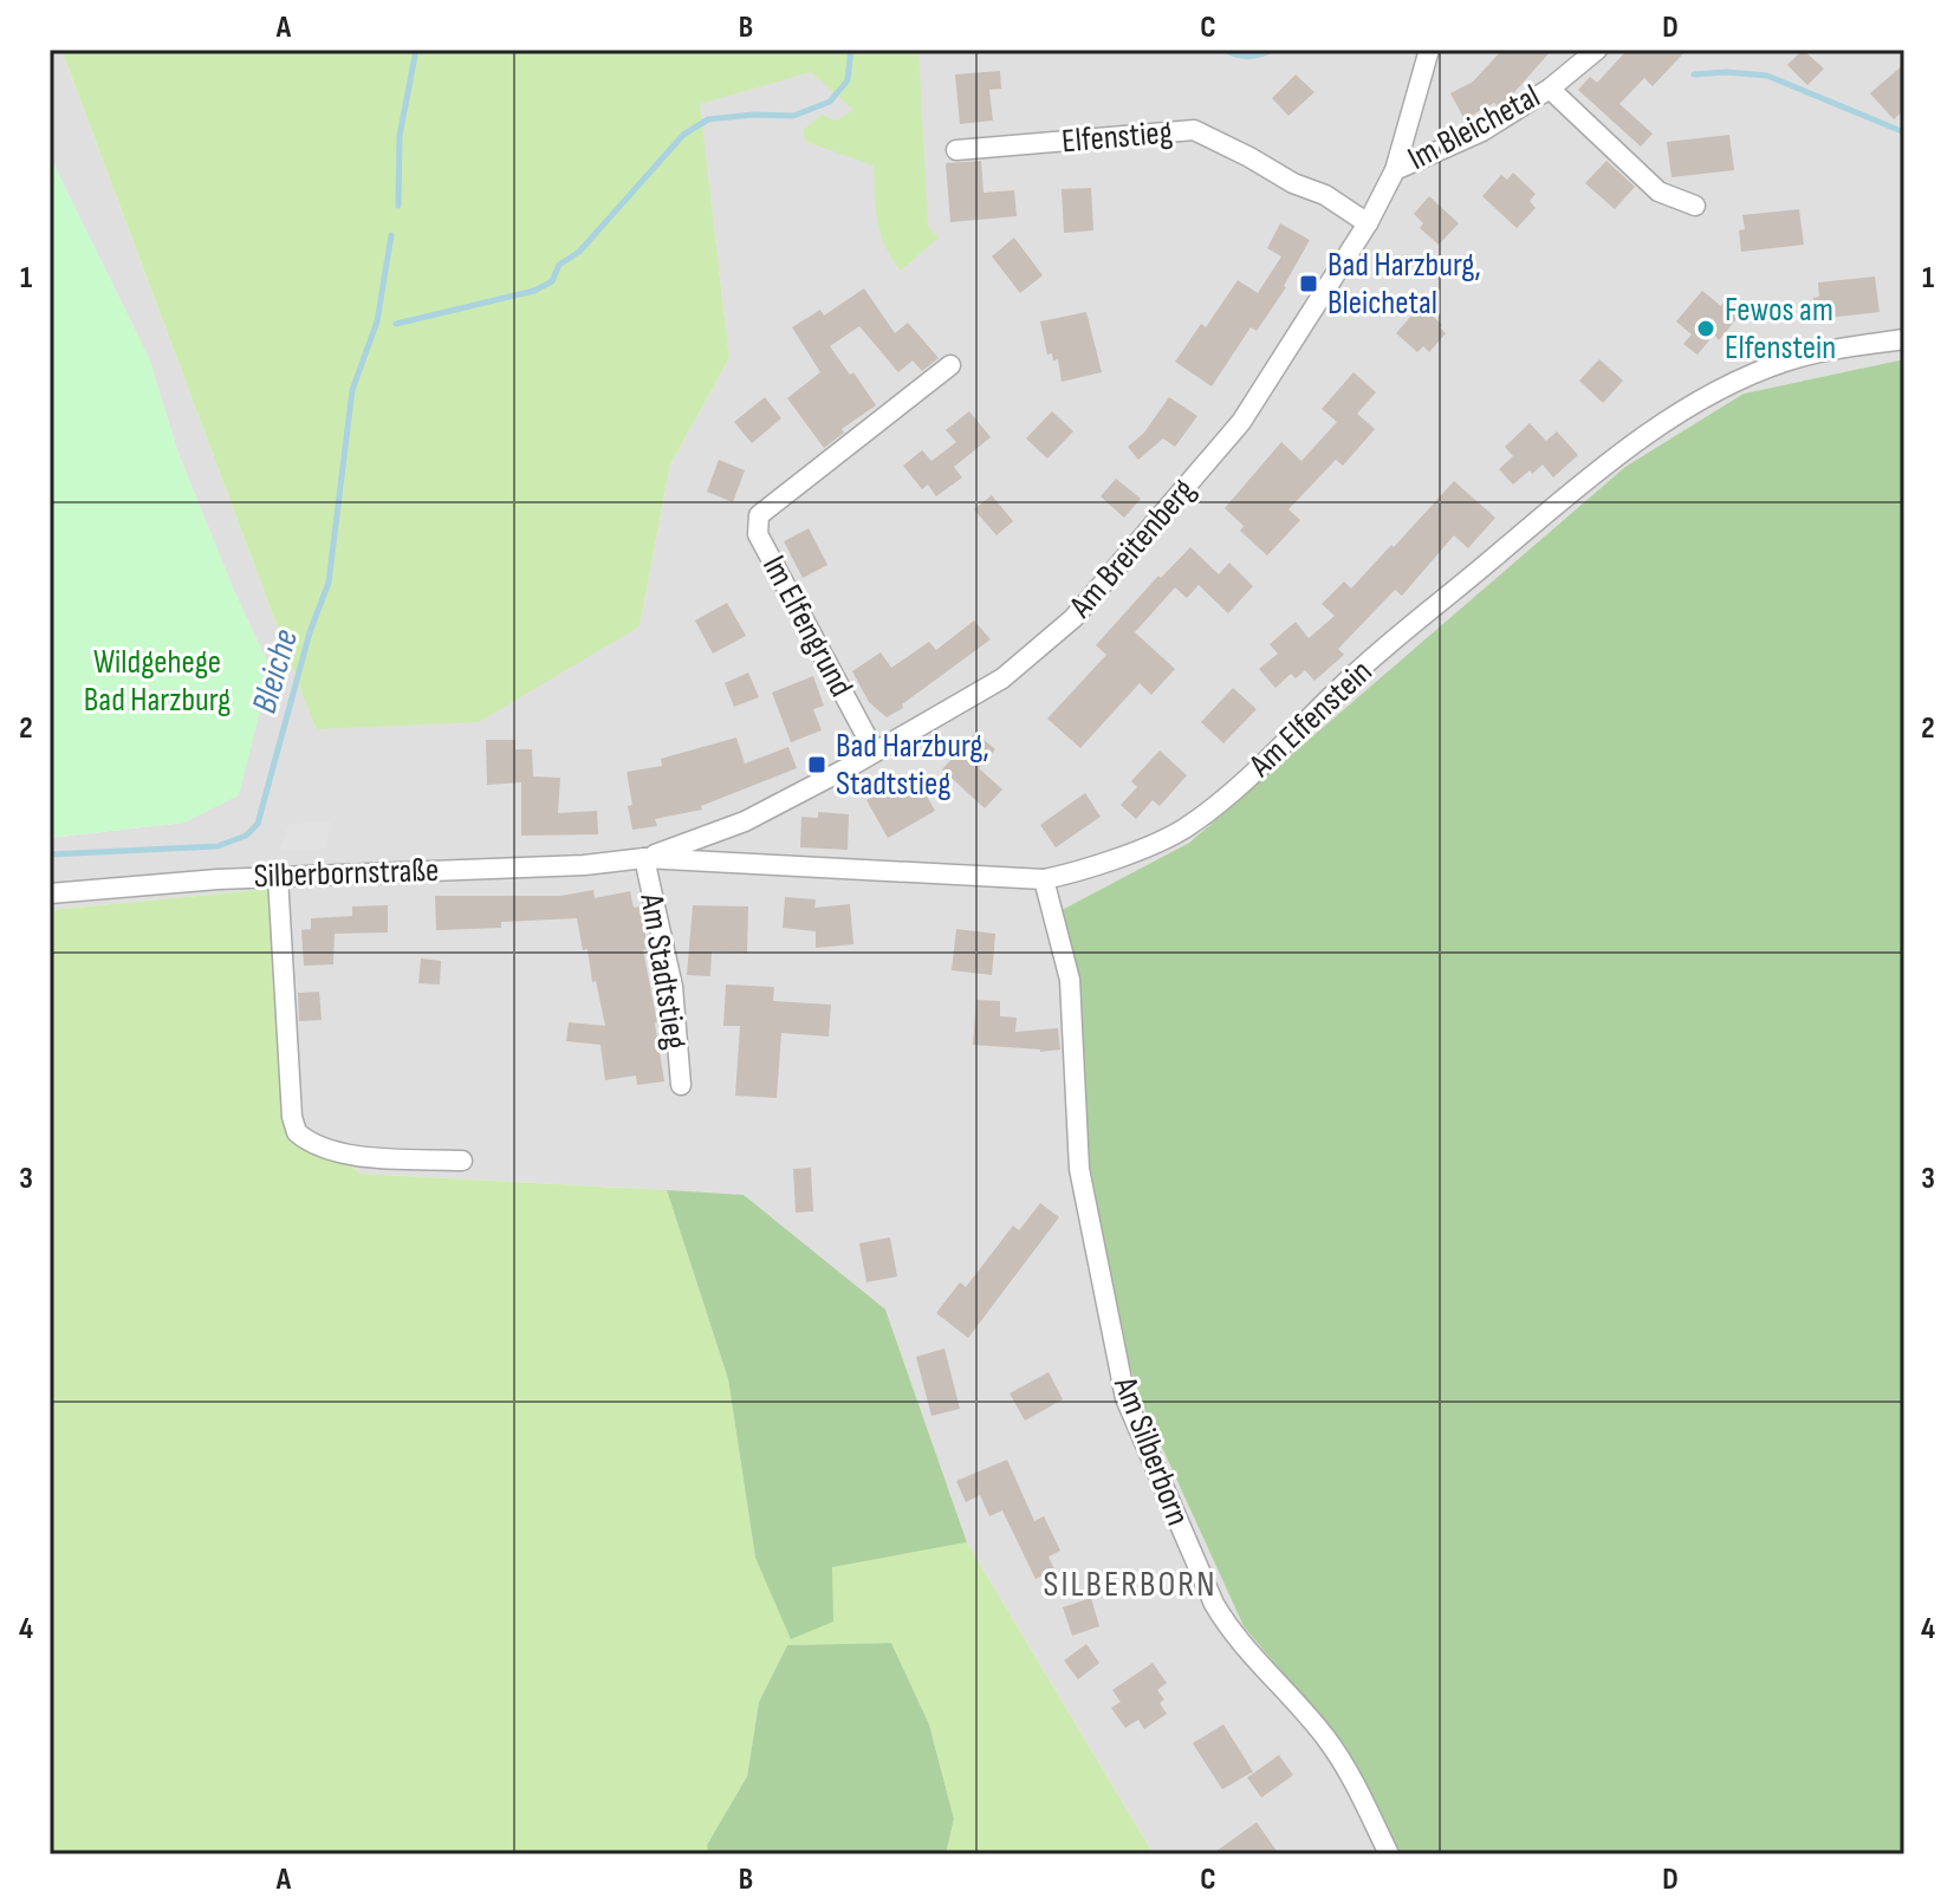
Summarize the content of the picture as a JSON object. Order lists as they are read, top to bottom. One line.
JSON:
{"streets":{"street":["Im Bleichetal","Elfenstieg","Am Breitenberg","Im Elfengrund","Am Elfenstein","Silberbornstraße","Am Stadtstieg","Am Silberborn"]},"crossings":[["Im Bleichetal","Am Breitenberg"],["Elfenstieg","Am Breitenberg"],["Am Breitenberg","Im Elfengrund"],["Am Breitenberg","Am Elfenstein"],["Am Breitenberg","Silberbornstraße"],["Am Breitenberg","Am Stadtstieg"],["Am Elfenstein","Silberbornstraße"],["Am Elfenstein","Am Stadtstieg"],["Am Elfenstein","Am Silberborn"],["Silberbornstraße","Am Stadtstieg"]],"districts":["SILBERBORN"],"water":["Bleiche"],"parks":["Wildgehege Bad Harzburg"],"places":{"transit":["Bad Harzburg, Bleichetal","Bad Harzburg, Stadtstieg"],"other":["Fewos am Elfenstein"]},"grid":{"columns":["A","B","C","D"],"rows":["1","2","3","4"]}}
